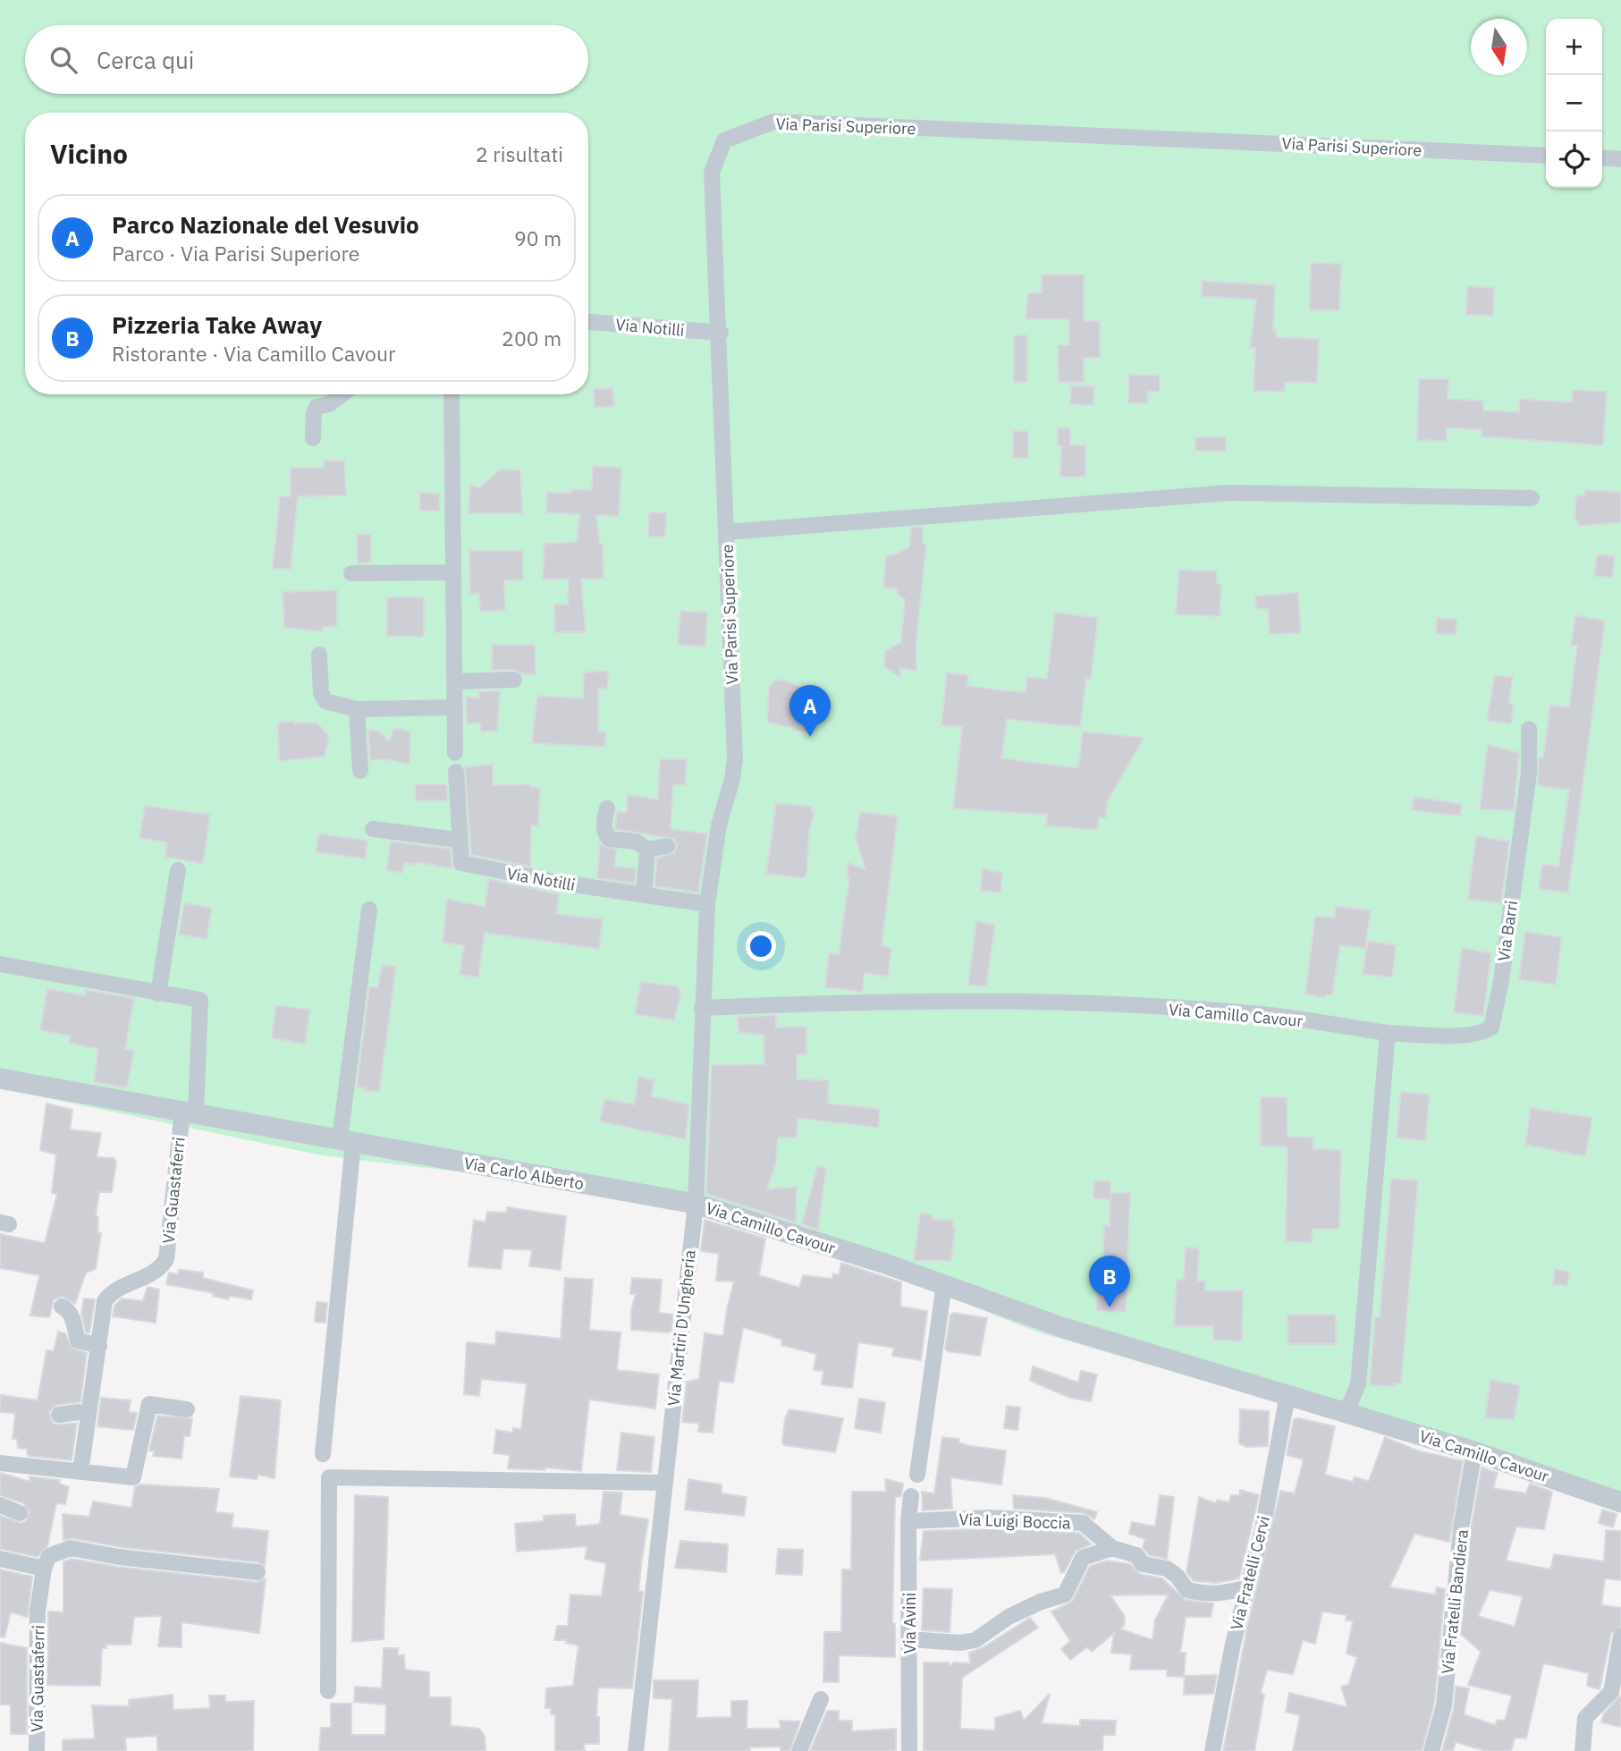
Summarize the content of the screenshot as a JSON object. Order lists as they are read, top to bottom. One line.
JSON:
{"streets":{"street":["Via Parisi Superiore","Via Notilli","Via Barri","Via Camillo Cavour","Via Carlo Alberto","Via Guastaferri","Via Martiri D'Ungheria","Via Luigi Boccia","Via Fratelli Cervi","Via Fratelli Bandiera","Via Avini"]},"crossings":[["Via Parisi Superiore","Via Notilli"],["Via Parisi Superiore","Via Martiri D'Ungheria"],["Via Notilli","Via Martiri D'Ungheria"],["Via Barri","Via Camillo Cavour"],["Via Camillo Cavour","Via Carlo Alberto"],["Via Camillo Cavour","Via Martiri D'Ungheria"],["Via Camillo Cavour","Via Fratelli Cervi"],["Via Camillo Cavour","Via Fratelli Bandiera"],["Via Carlo Alberto","Via Guastaferri"],["Via Carlo Alberto","Via Martiri D'Ungheria"],["Via Luigi Boccia","Via Fratelli Cervi"],["Via Luigi Boccia","Via Avini"]],"north":"bottom","page":{"map_buttons":["+","−"],"search":"Cerca qui","heading":["Vicino","2 risultati"],"list":[{"mark":"A","name":"Parco Nazionale del Vesuvio","note":"Parco · Via Parisi Superiore","value":"90 m"},{"mark":"B","name":"Pizzeria Take Away","note":"Ristorante · Via Camillo Cavour","value":"200 m"}],"pins":["A","B"]}}
